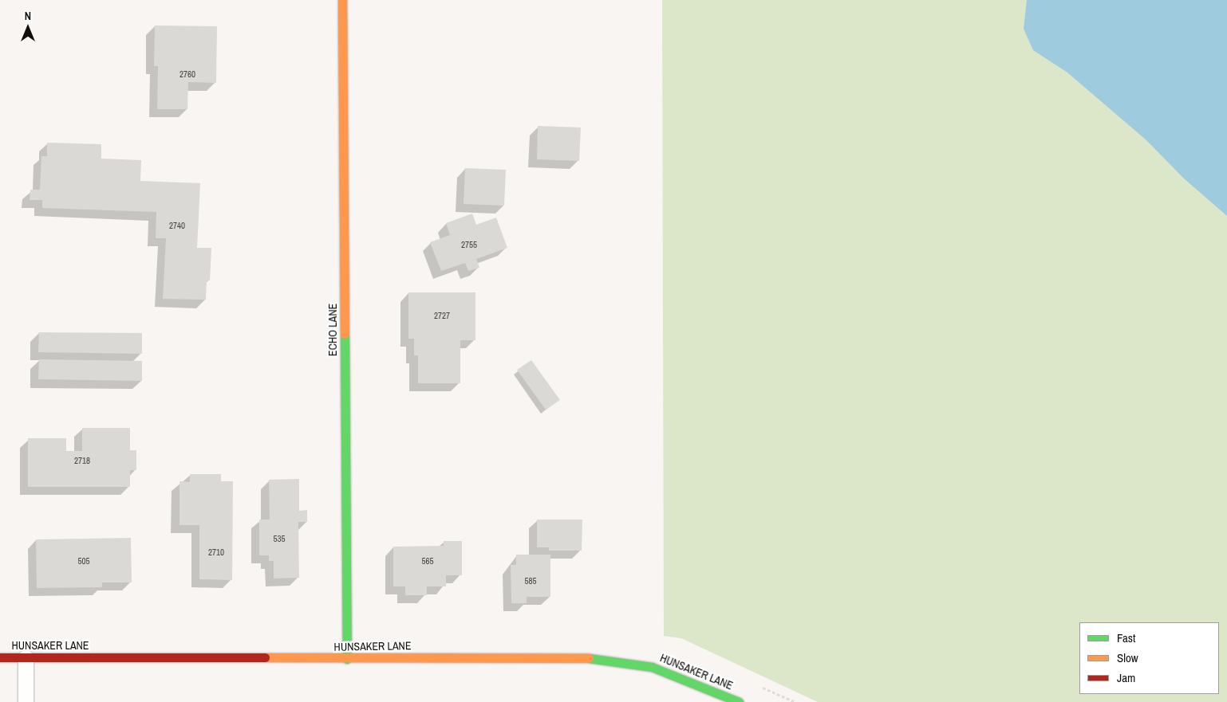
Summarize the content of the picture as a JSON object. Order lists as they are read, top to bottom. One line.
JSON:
{"streets":{"street":["ECHO LANE","HUNSAKER LANE"]},"crossings":[["ECHO LANE","HUNSAKER LANE"]],"house_numbers":["2760","2740","2755","2727","2718","535","2710","505","565","585"],"legend":["Fast","Slow","Jam"],"north":"top"}
